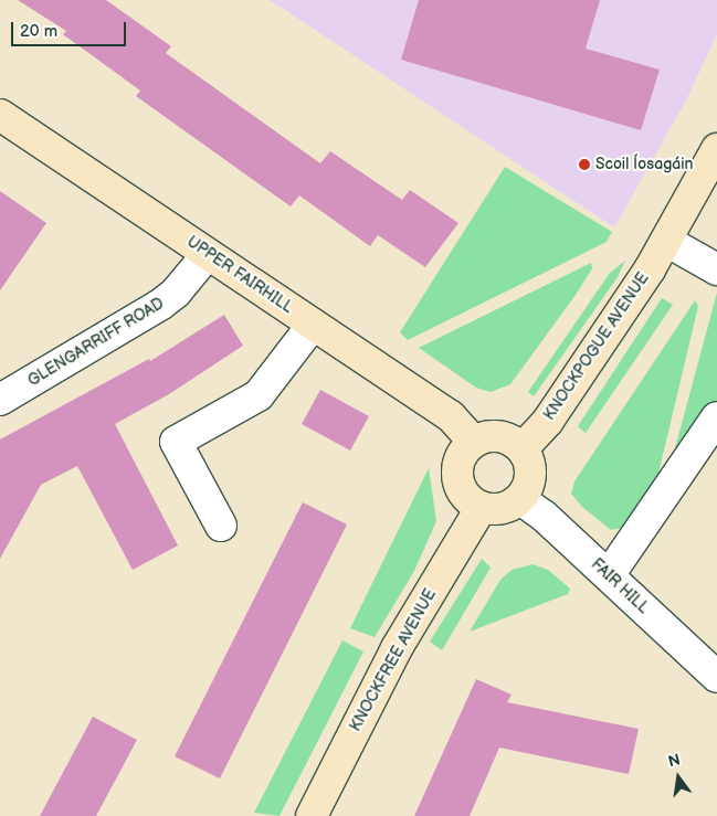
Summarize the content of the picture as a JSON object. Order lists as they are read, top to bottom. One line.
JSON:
{"streets":{"street":["UPPER FAIRHILL","GLENGARRIFF ROAD","KNOCKPOGUE AVENUE","FAIR HILL","KNOCKFREE AVENUE"]},"crossings":[["UPPER FAIRHILL","GLENGARRIFF ROAD"],["UPPER FAIRHILL","KNOCKPOGUE AVENUE"],["UPPER FAIRHILL","FAIR HILL"],["UPPER FAIRHILL","KNOCKFREE AVENUE"],["KNOCKPOGUE AVENUE","FAIR HILL"],["KNOCKPOGUE AVENUE","KNOCKFREE AVENUE"],["FAIR HILL","KNOCKFREE AVENUE"]],"places":["Scoil Íosagáin"],"scale_bar":"20 m","north":"top"}
